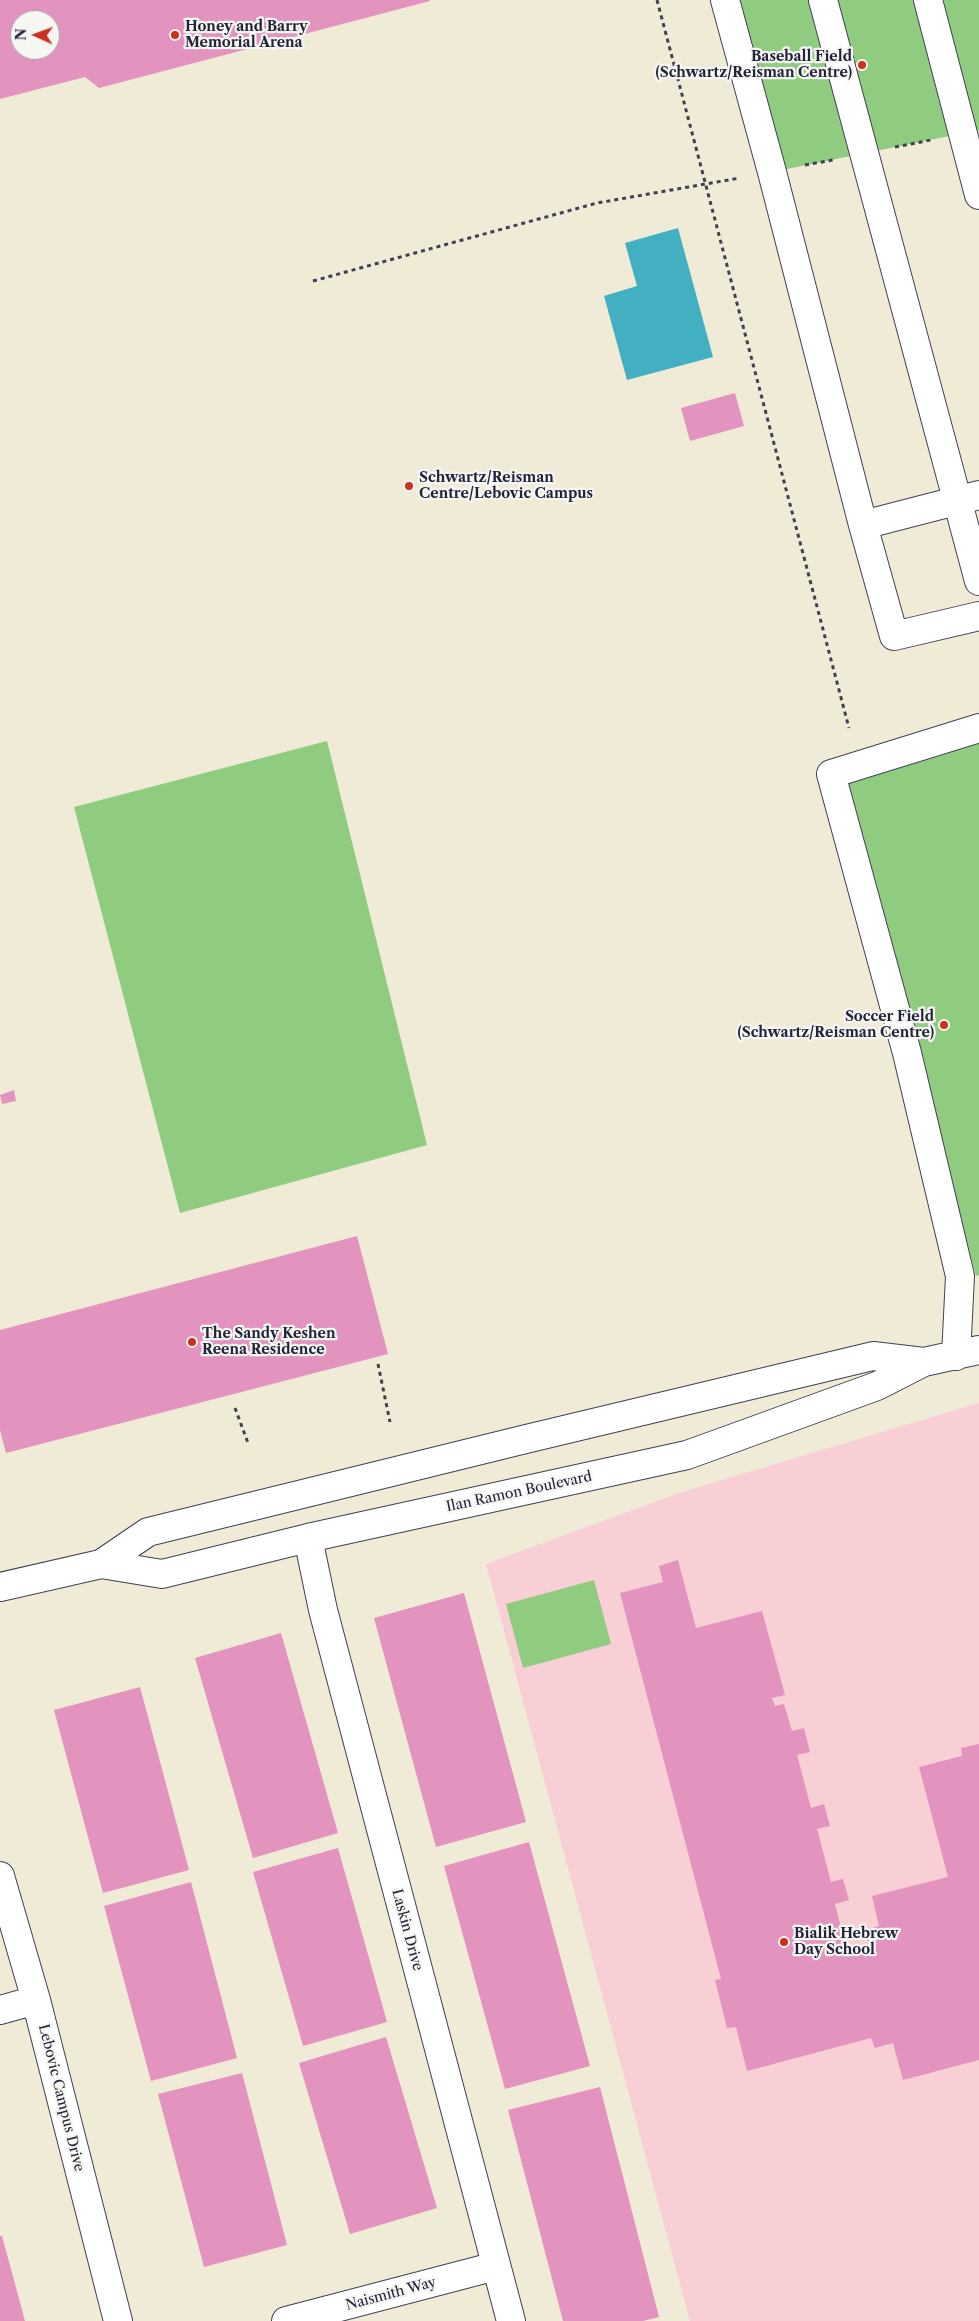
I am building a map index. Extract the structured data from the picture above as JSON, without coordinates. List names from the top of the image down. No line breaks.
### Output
{"streets":{"street":["Ilan Ramon Boulevard","Laskin Drive","Lebovic Campus Drive","Naismith Way"]},"crossings":[["Ilan Ramon Boulevard","Laskin Drive"],["Laskin Drive","Naismith Way"]],"places":["Honey and Barry Memorial Arena","Baseball Field (Schwartz/Reisman Centre)","Schwartz/Reisman Centre/Lebovic Campus","Soccer Field (Schwartz/Reisman Centre)","The Sandy Keshen Reena Residence","Bialik Hebrew Day School"],"north":"left"}
